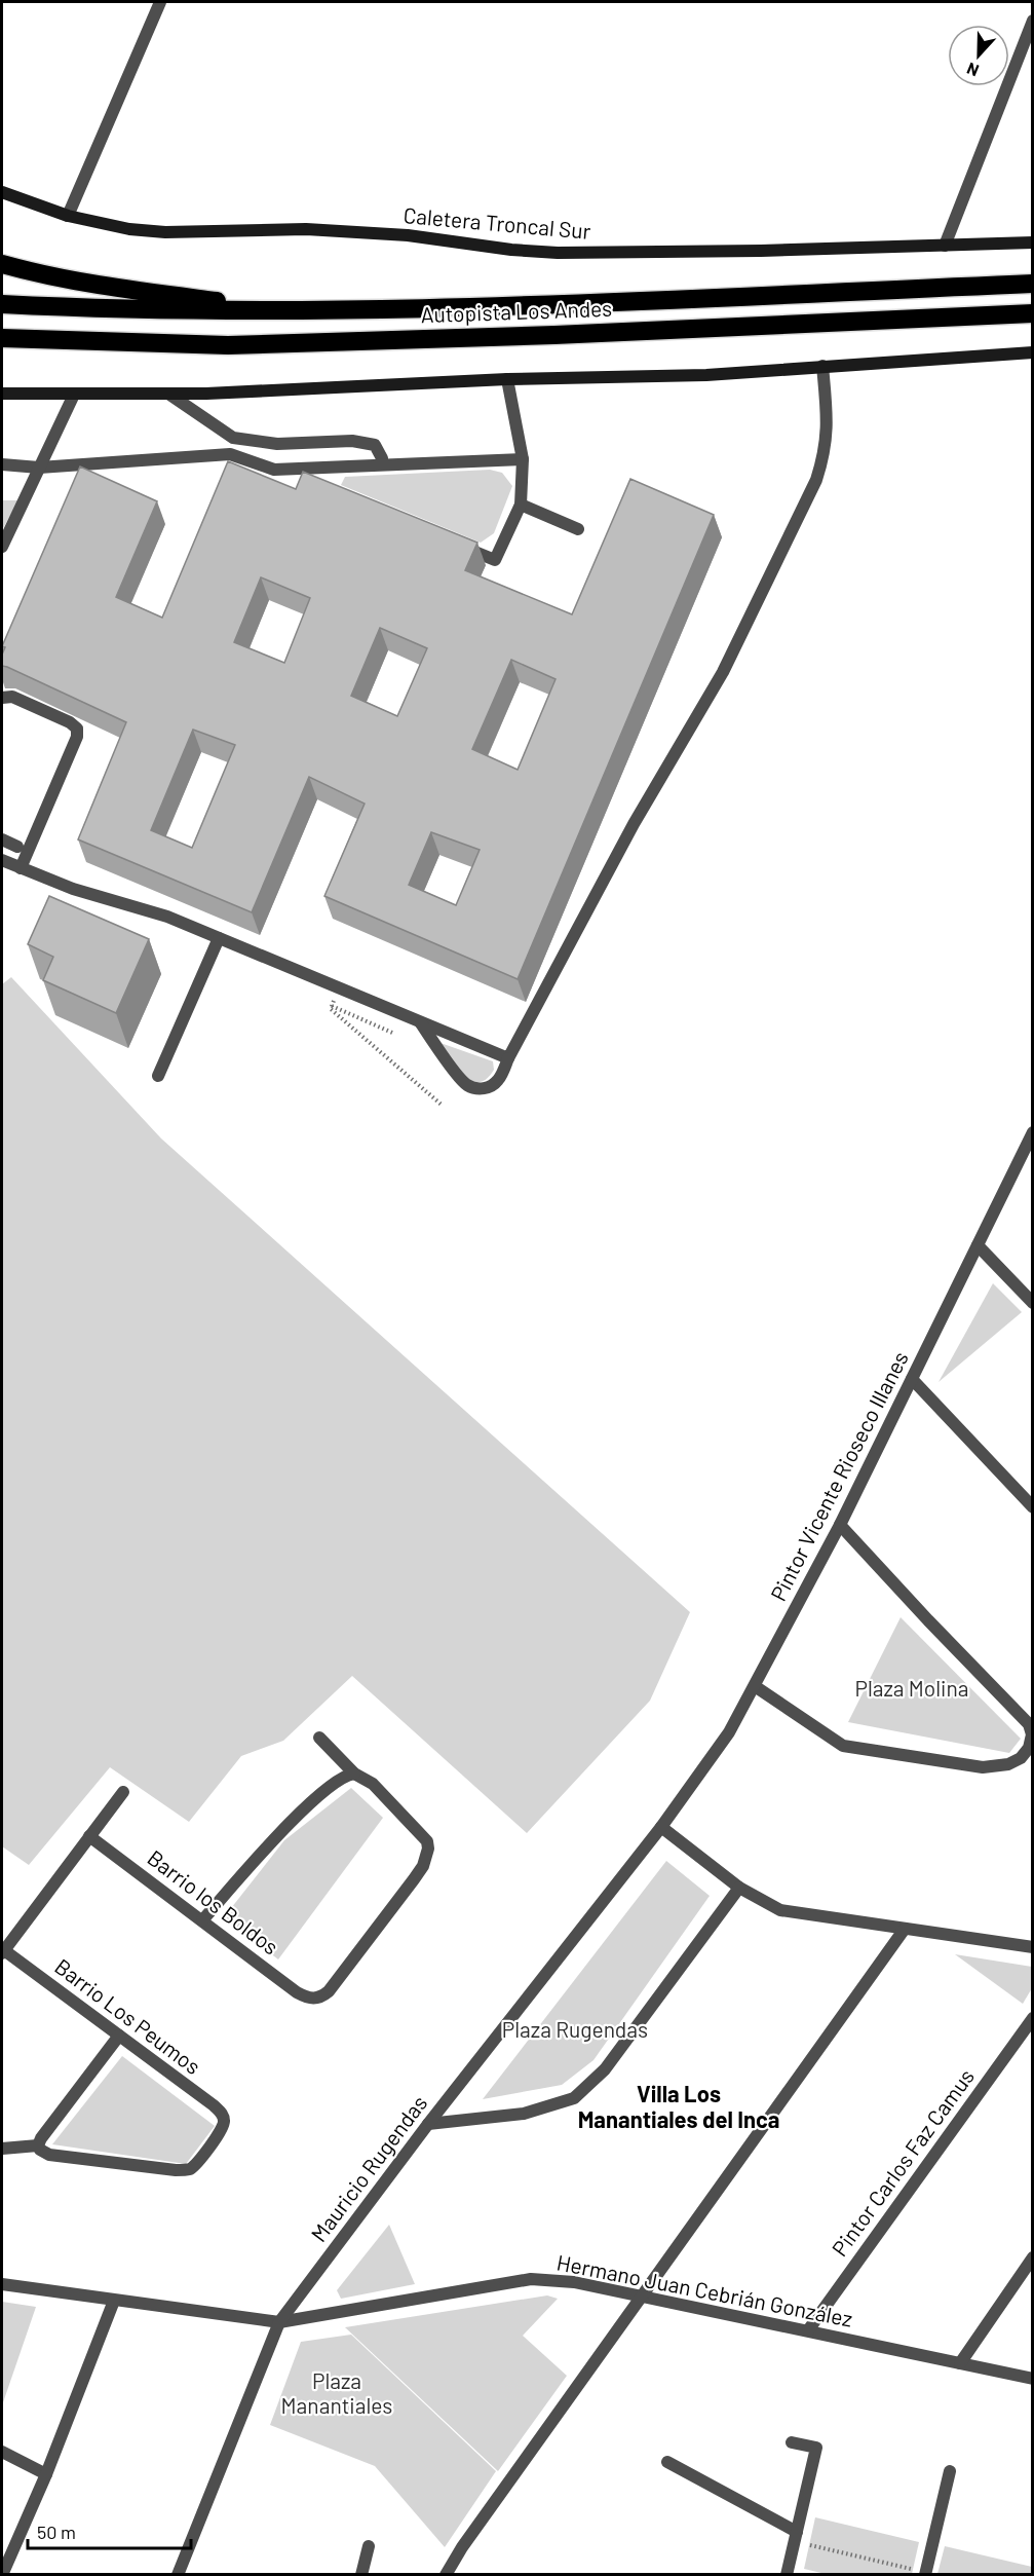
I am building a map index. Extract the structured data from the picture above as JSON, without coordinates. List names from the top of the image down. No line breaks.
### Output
{"streets":{"highway":["Autopista Los Andes"],"street":["Caletera Troncal Sur","Pintor Vicente Rioseco Illanes","Barrio los Boldos","Barrio Los Peumos","Pintor Carlos Faz Camus","Mauricio Rugendas","Hermano Juan Cebrián González"]},"crossings":[["Pintor Vicente Rioseco Illanes","Mauricio Rugendas"],["Pintor Carlos Faz Camus","Hermano Juan Cebrián González"],["Mauricio Rugendas","Hermano Juan Cebrián González"]],"districts":["Villa Los Manantiales del Inca"],"parks":["Plaza Molina","Plaza Rugendas","Plaza Manantiales"],"scale_bar":"50 m","north":"bottom"}
